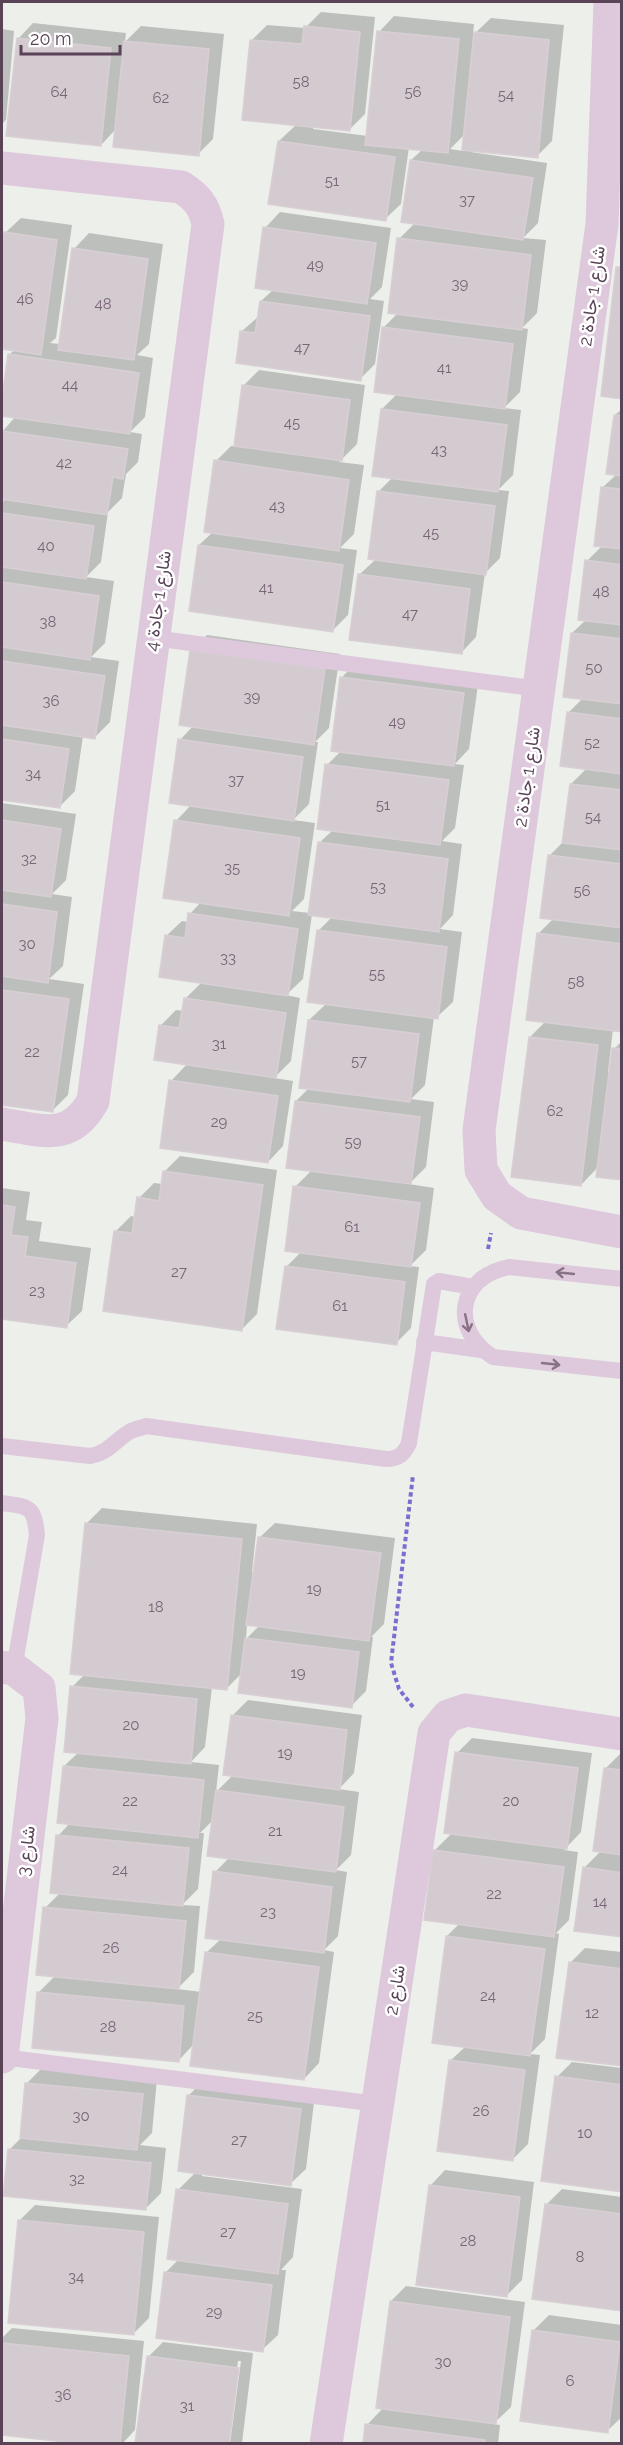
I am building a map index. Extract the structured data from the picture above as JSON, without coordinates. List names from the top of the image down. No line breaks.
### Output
{"streets":{"street":["شارع 1 جادة 2","شارع 1 جادة 4","شارع 3","شارع 2"]},"house_numbers":["58","64","56","54","62","51","37","49","39","46","48","47","41","44","45","43","42","43","45","40","41","48","47","38","50","39","36","49","52","34","37","51","54","32","35","53","56","30","33","55","58","31","22","57","62","29","59","61","27","23","61","19","18","19","20","19","22","20","21","24","22","14","23","26","24","12","25","28","26","30","10","27","32","27","28","8","34","29","30","6","36","31"],"scale_bar":"20 m"}
